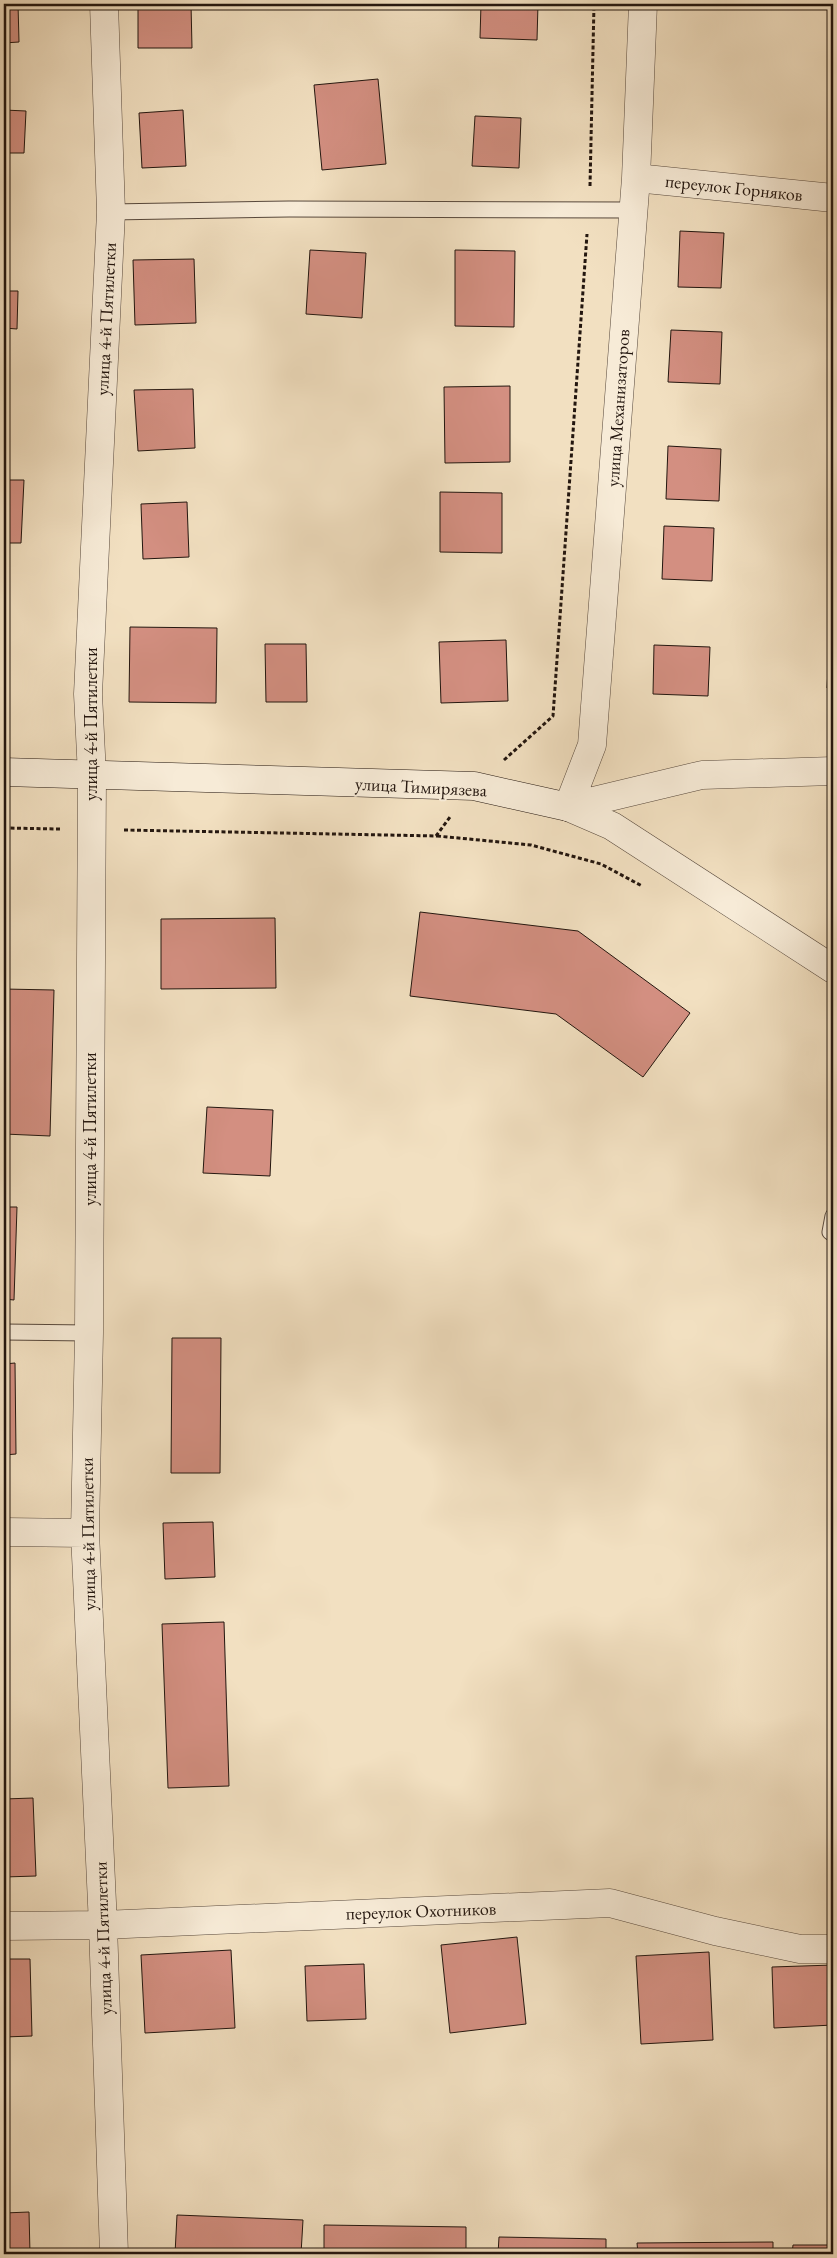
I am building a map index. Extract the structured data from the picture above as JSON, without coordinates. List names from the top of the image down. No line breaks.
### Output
{"streets":{"street":["переулок Горняков","улица 4-й Пятилетки","улица Механизаторов","улица Тимирязева","переулок Охотников"]},"crossings":[["переулок Горняков","улица Механизаторов"],["улица 4-й Пятилетки","улица Тимирязева"],["улица 4-й Пятилетки","переулок Охотников"],["улица Механизаторов","улица Тимирязева"]]}
